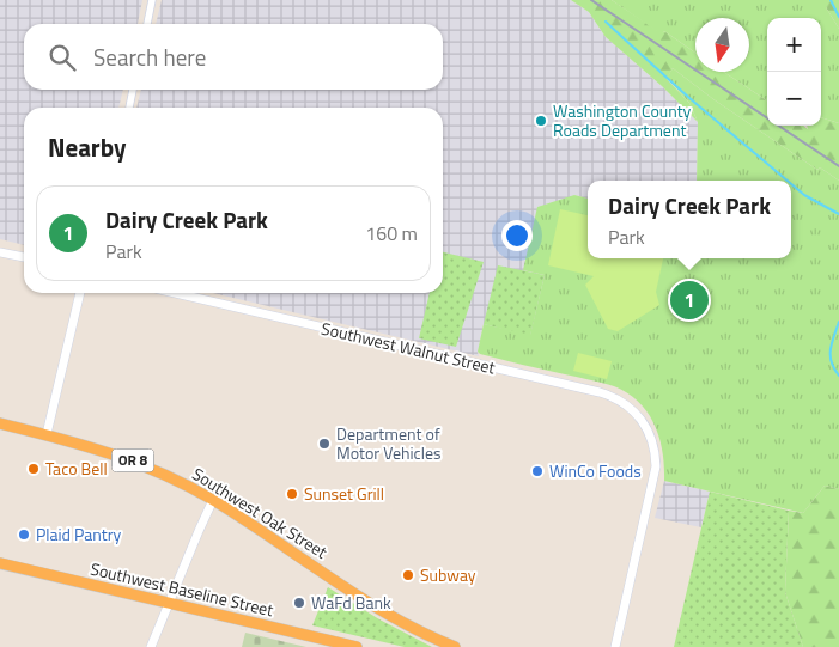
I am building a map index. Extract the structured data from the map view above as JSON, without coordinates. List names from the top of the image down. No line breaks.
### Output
{"streets":{"highway":["OR 8","Southwest Oak Street","Southwest Baseline Street"],"street":["Southwest Walnut Street"]},"places":["Washington County Roads Department","Department of Motor Vehicles","Taco Bell","WinCo Foods","Sunset Grill","Plaid Pantry","Subway","WaFd Bank"],"north":"bottom","page":{"map_buttons":["+","−"],"search":"Search here","heading":"Nearby","popup":["Dairy Creek Park","Park"],"list":[{"mark":"1","name":"Dairy Creek Park","note":"Park","value":"160 m"}],"pins":"1"}}
